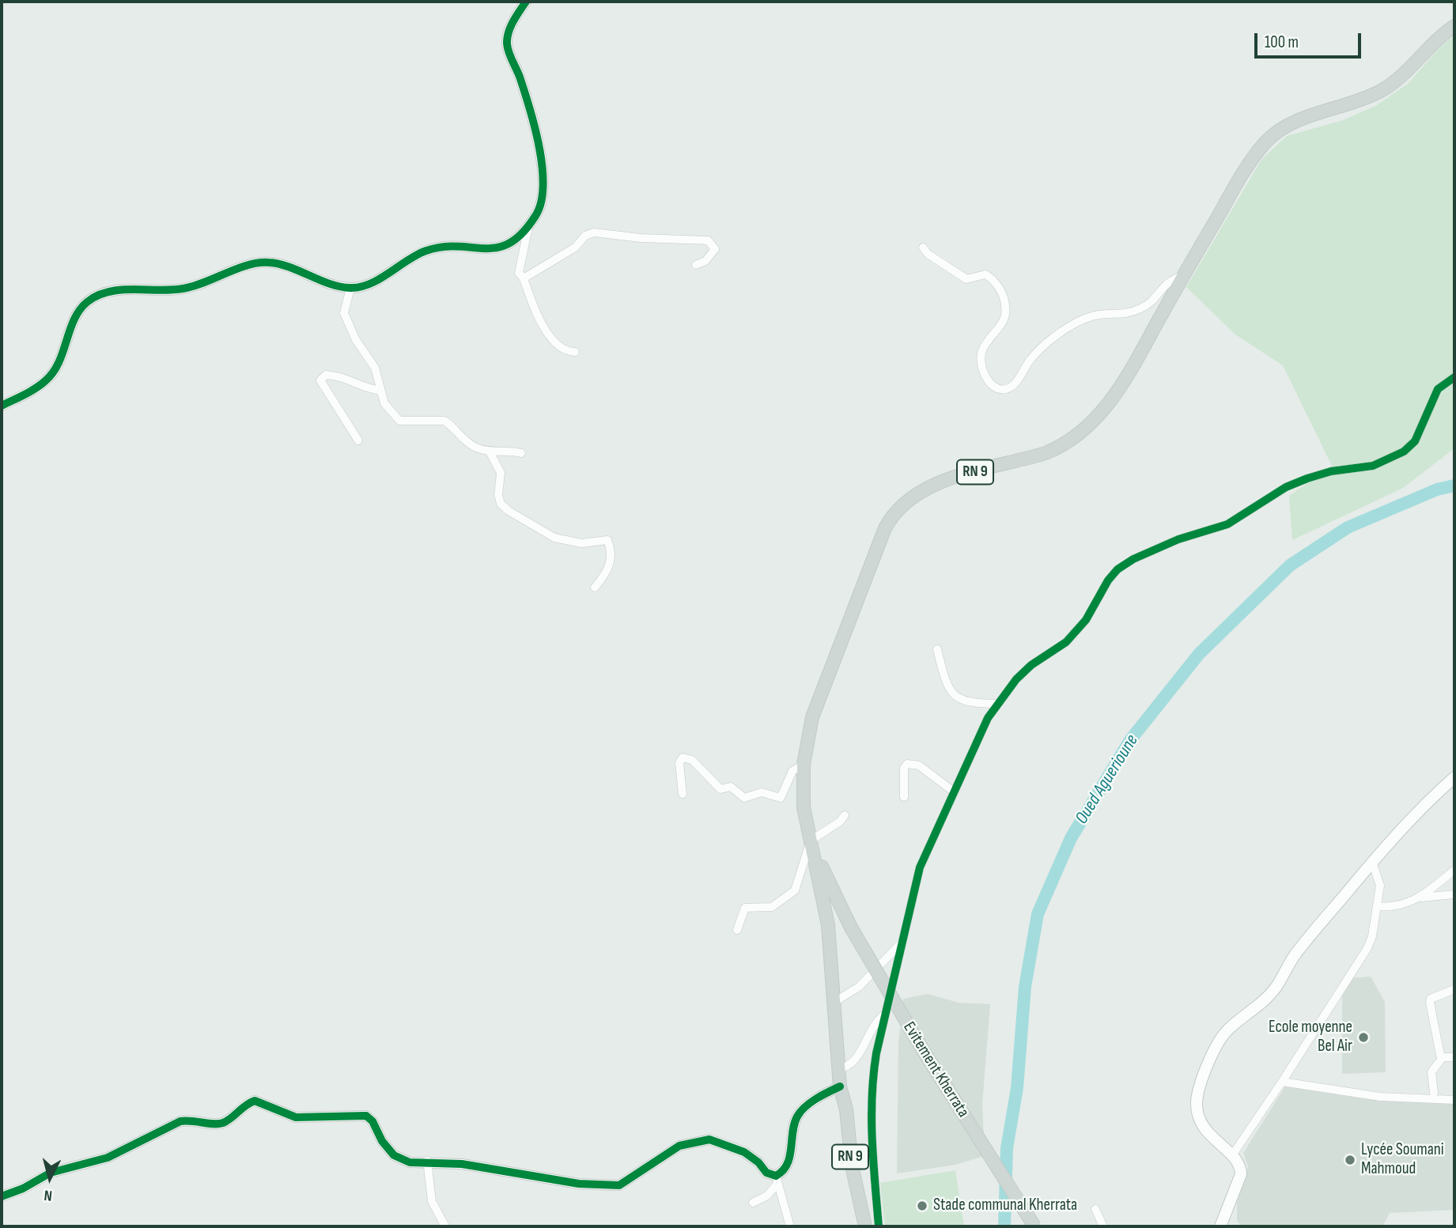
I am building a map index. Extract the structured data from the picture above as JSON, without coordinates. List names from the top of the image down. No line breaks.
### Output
{"streets":{"main road":["RN 9","Evitement Kherrata"]},"crossings":[["RN 9","Evitement Kherrata"]],"water":["Oued Aguerioune"],"places":["Ecole moyenne Bel Air","Lycée Soumani Mahmoud","Stade communal Kherrata"],"scale_bar":"100 m","north":"bottom"}
